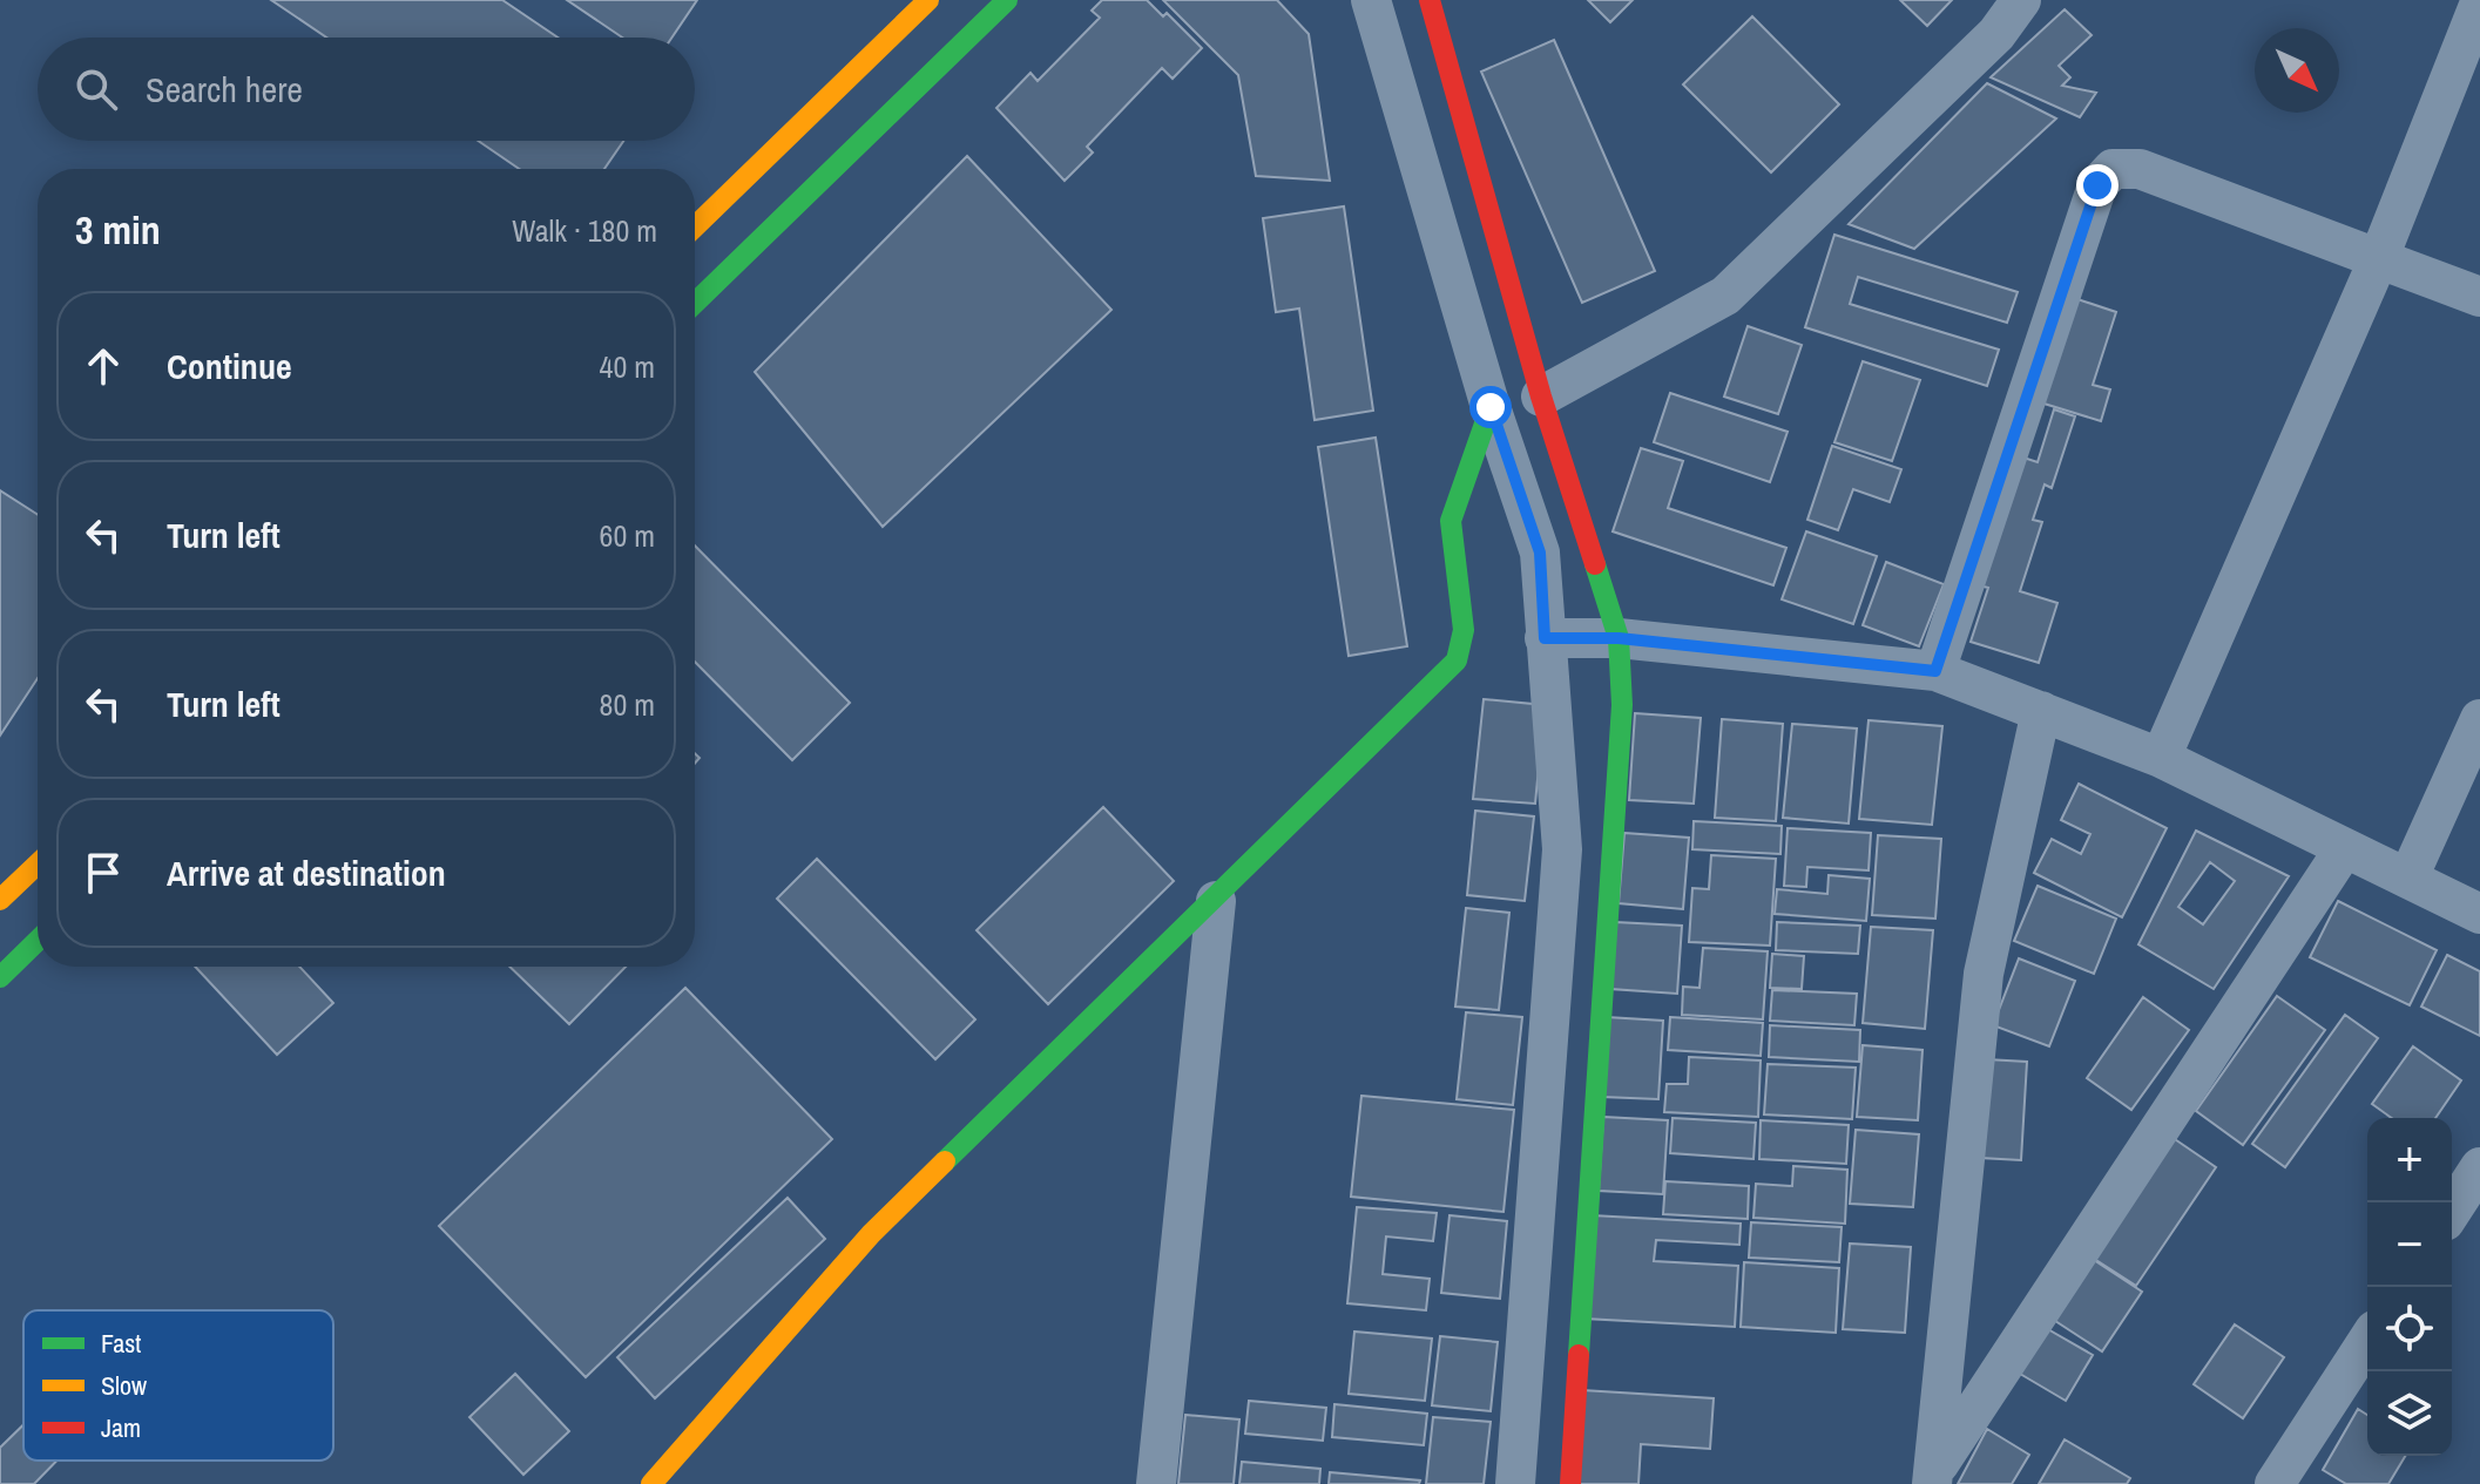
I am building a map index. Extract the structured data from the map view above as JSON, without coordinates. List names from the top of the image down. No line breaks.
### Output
{"legend":["Fast","Slow","Jam"],"north":"bottom right","page":{"search":"Search here","heading":["3 min","Walk · 180 m"],"list":[["Continue","40 m"],["Turn left","60 m"],["Turn left","80 m"],"Arrive at destination"],"map_buttons":["+","−"]}}
